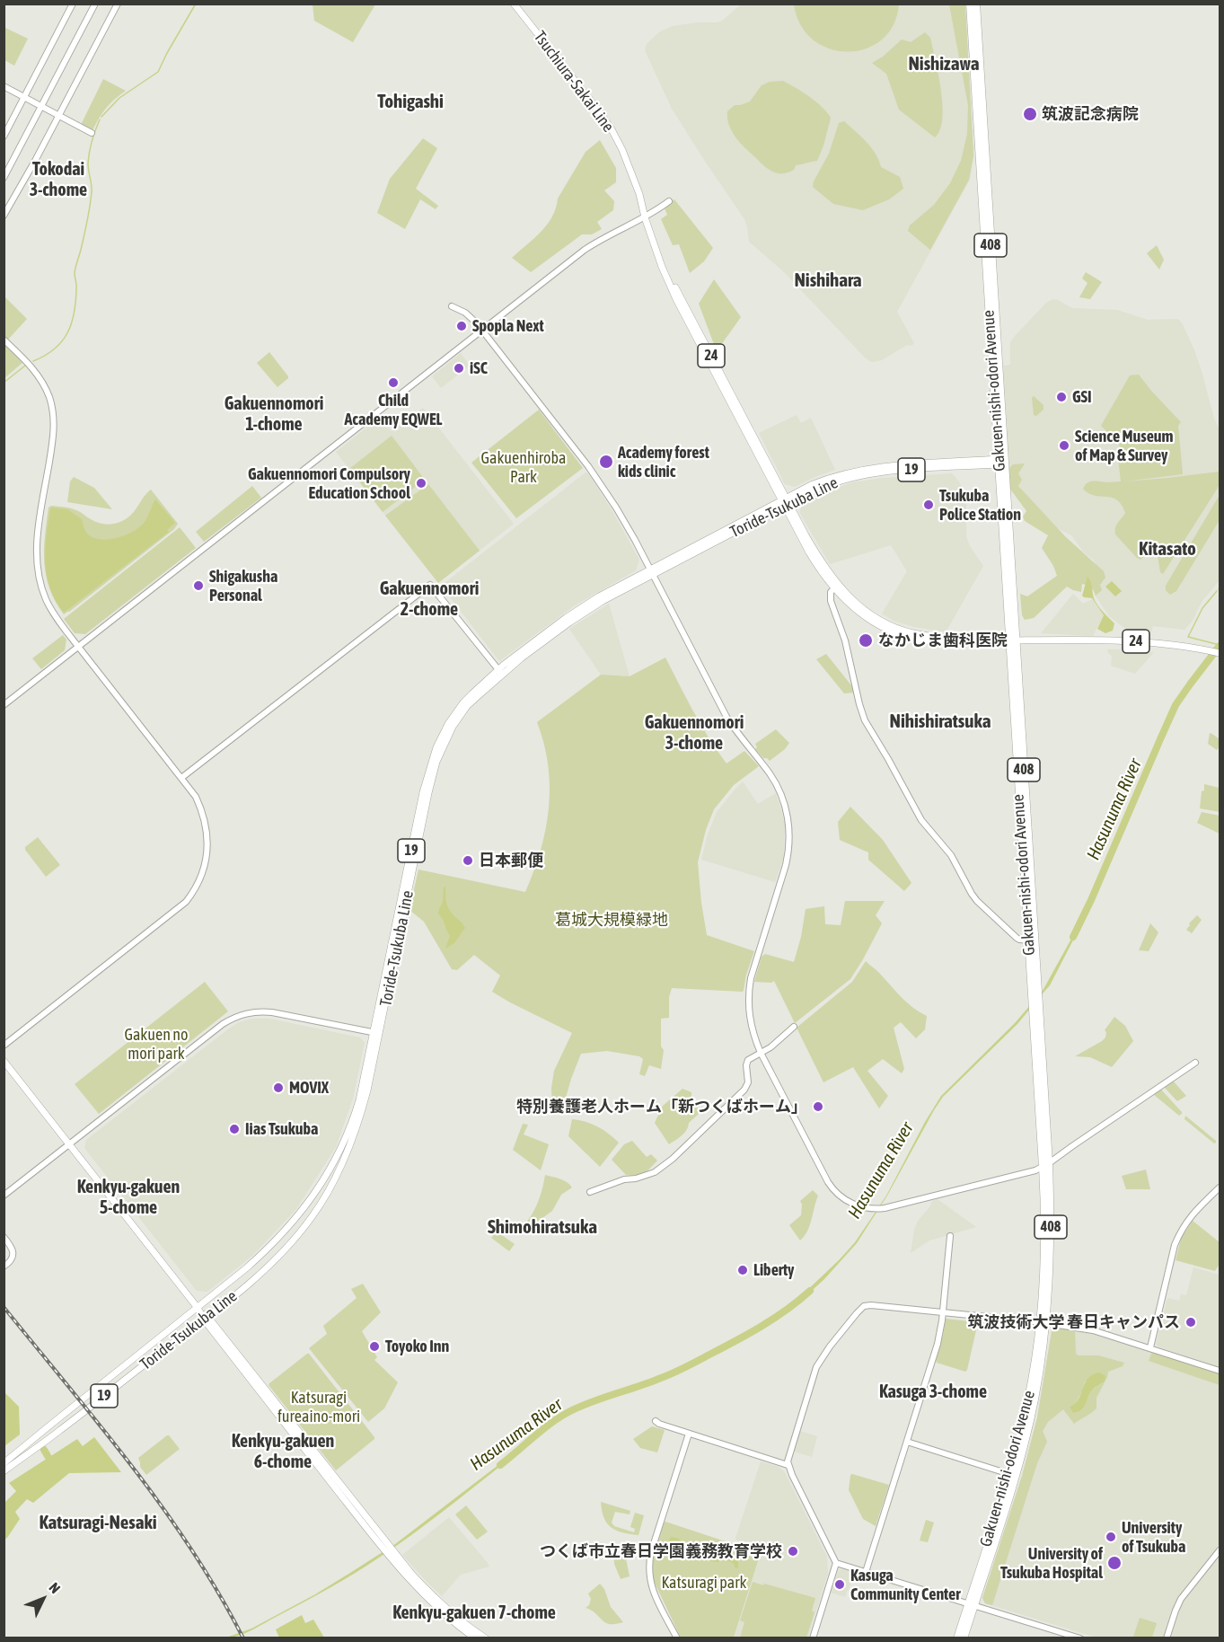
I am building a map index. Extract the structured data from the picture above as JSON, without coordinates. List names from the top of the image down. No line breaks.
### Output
{"streets":{"highway":["408","Gakuen-nishi-odori Avenue"],"main road":["Tsuchiura-Sakai Line","24","19","Toride-Tsukuba Line"]},"crossings":[["Tsuchiura-Sakai Line","24"],["24","Gakuen-nishi-odori Avenue"],["24","Toride-Tsukuba Line"],["Gakuen-nishi-odori Avenue","Toride-Tsukuba Line"]],"districts":["Nishizawa","Tohigashi","Tokodai 3-chome","Nishihara","Gakuennomori 1-chome","Kitasato","Gakuennomori 2-chome","Nihishiratsuka","Gakuennomori 3-chome","Kenkyu-gakuen 5-chome","Shimohiratsuka","Kasuga 3-chome","Kenkyu-gakuen 6-chome","Katsuragi-Nesaki","Kenkyu-gakuen 7-chome"],"water":["Hasunuma River"],"parks":["Gakuenhiroba Park","葛城大規模緑地","Gakuen no mori park","Katsuragi fureaino-mori","Katsuragi park"],"places":["筑波記念病院","Spopla Next","iSC","Child Academy EQWEL","GSI","Science Museum of Map & Survey","Academy forest kids clinic","Gakuennomori Compulsory Education School","Tsukuba Police Station","Shigakusha Personal","なかじま歯科医院","日本郵便","MOVIX","特別養護老人ホーム「新つくばホーム」","Iias Tsukuba","Liberty","筑波技術大学 春日キャンパス","Toyoko Inn","University of Tsukuba","つくば市立春日学園義務教育学校","University of Tsukuba Hospital","Kasuga Community Center"],"north":"top right"}
